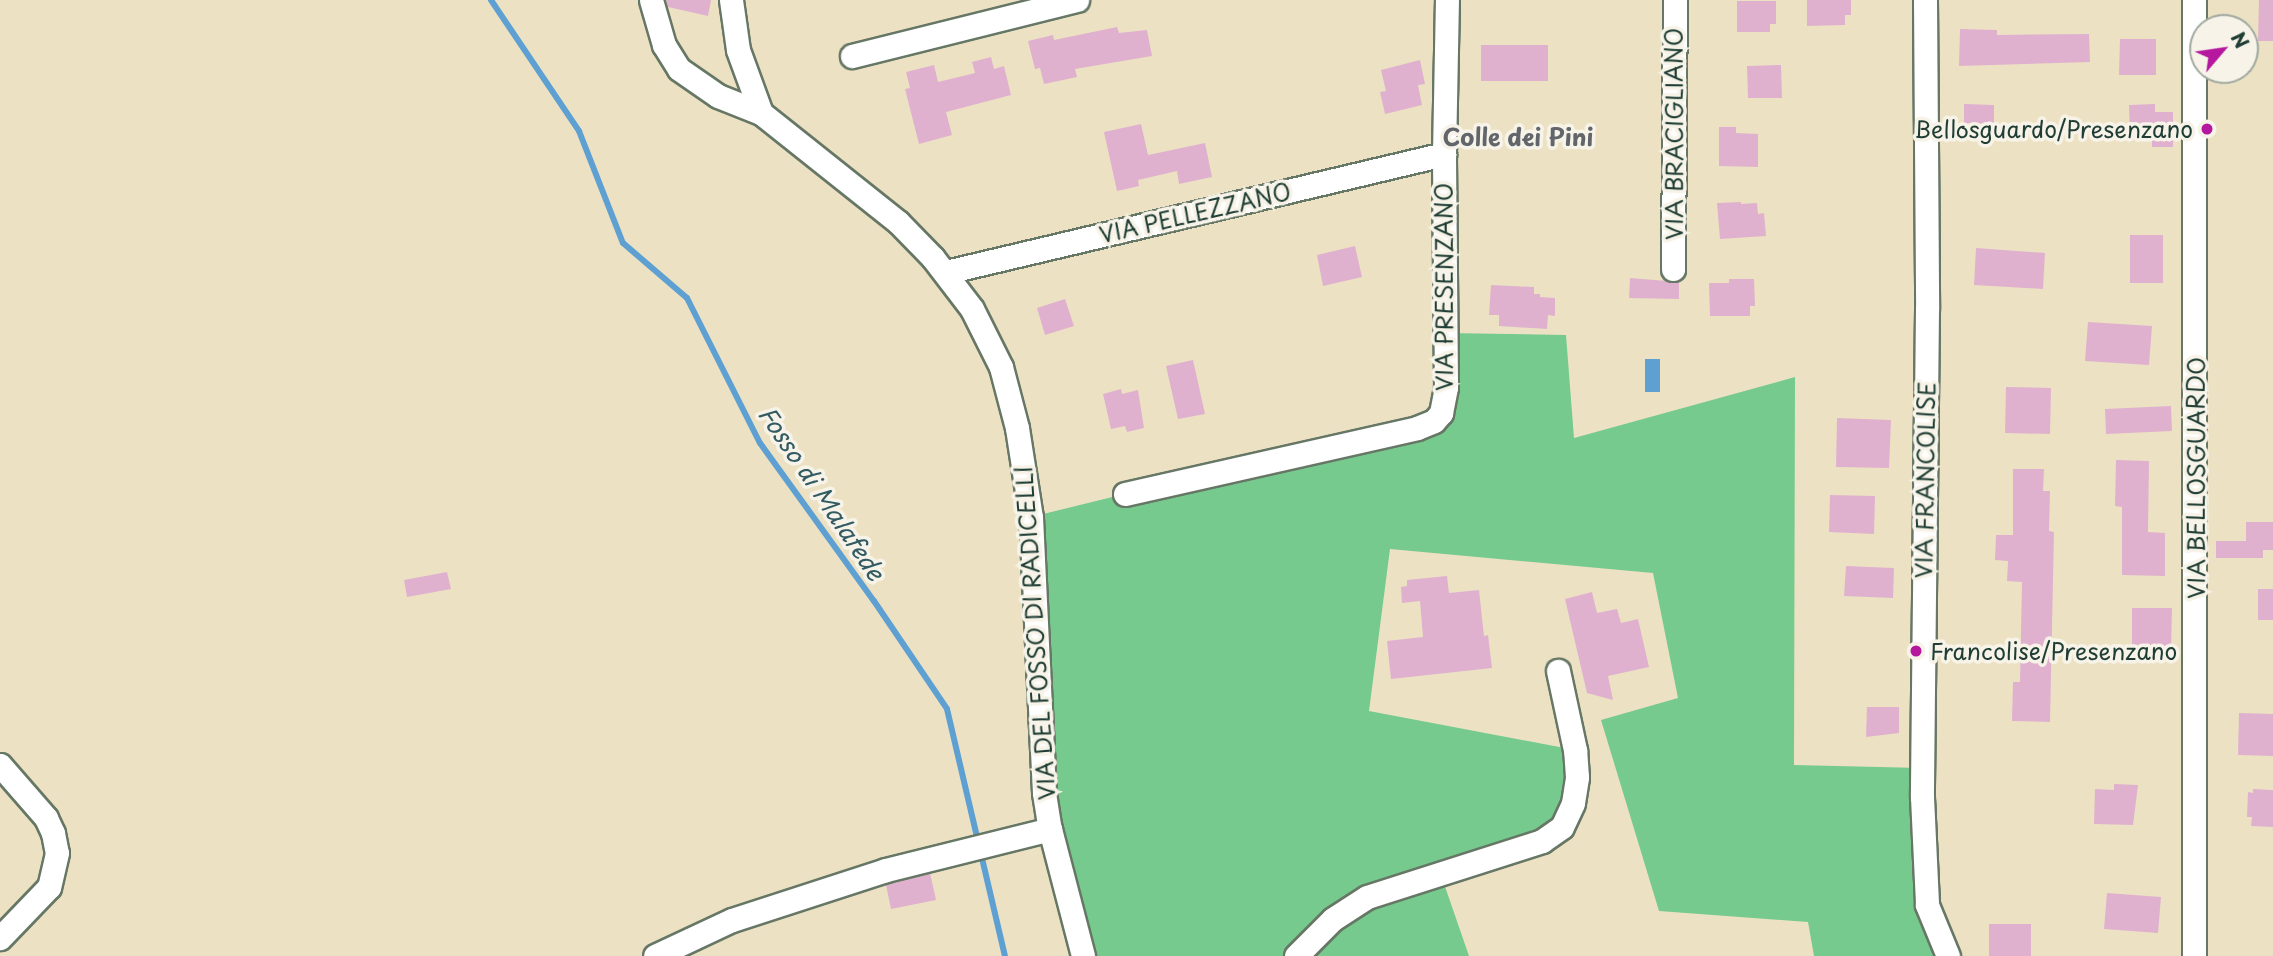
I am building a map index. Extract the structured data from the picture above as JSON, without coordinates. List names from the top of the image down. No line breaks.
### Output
{"streets":{"street":["VIA BRACIGLIANO","VIA PELLEZZANO","VIA PRESENZANO","VIA BELLOSGUARDO","VIA FRANCOLISE","VIA DEL FOSSO DI RADICELLI"]},"crossings":[["VIA PELLEZZANO","VIA PRESENZANO"],["VIA PELLEZZANO","VIA DEL FOSSO DI RADICELLI"]],"districts":["Colle dei Pini"],"water":["Fosso di Malafede"],"places":["Bellosguardo/Presenzano","Francolise/Presenzano"],"north":"top right"}
